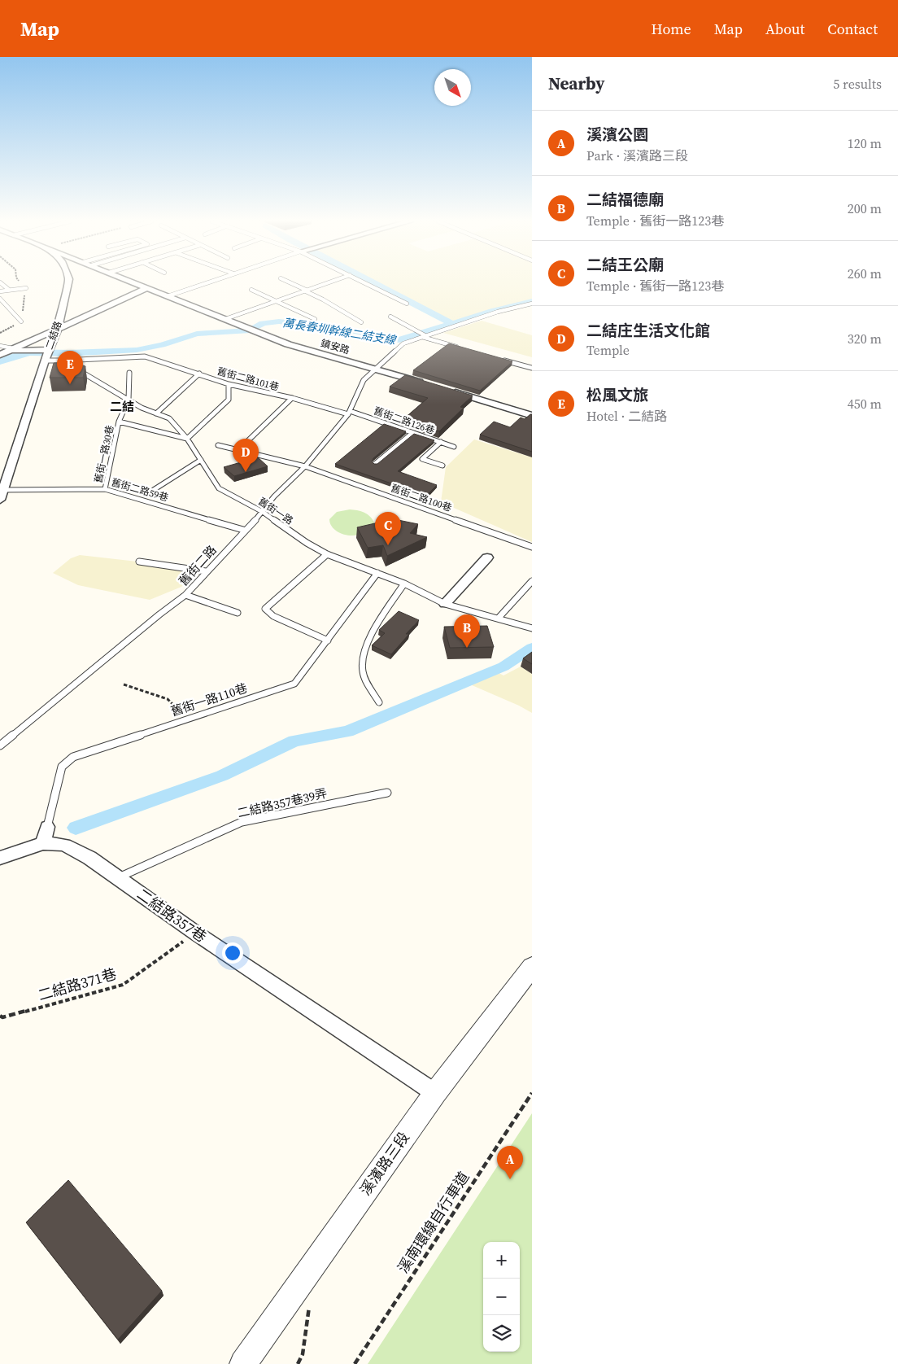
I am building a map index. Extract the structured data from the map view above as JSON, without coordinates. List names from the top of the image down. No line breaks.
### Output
{"streets":{"street":["二結路","鎮安路","二結路357巷","溪濱路三段"],"lane":["舊街二路101巷","舊街二路126巷","舊街一路30巷","舊街二路59巷","舊街二路100巷","舊街一路","舊街二路","舊街一路110巷","二結路357巷39弄"],"path":["二結路371巷","溪南環線自行車道"]},"crossings":[["二結路","舊街二路59巷"],["二結路","舊街一路"],["鎮安路","舊街二路"],["舊街二路101巷","舊街二路126巷"],["舊街二路101巷","舊街一路"],["舊街二路101巷","舊街二路"],["舊街二路126巷","舊街二路"],["舊街一路30巷","舊街二路59巷"],["舊街一路30巷","舊街一路"],["舊街二路59巷","舊街二路"],["舊街二路100巷","舊街二路"],["舊街一路","舊街二路"],["舊街一路","舊街一路110巷"],["二結路357巷39弄","二結路357巷"],["二結路357巷","二結路371巷"],["二結路357巷","溪濱路三段"]],"districts":["二結"],"water":["萬長春圳幹線二結支線"],"north":"bottom right","page":{"header":"Map","nav":["Home","Map","About","Contact"],"heading":["Nearby","5 results"],"list":[{"mark":"A","name":"溪濱公園","note":"Park · 溪濱路三段","value":"120 m"},{"mark":"B","name":"二結福德廟","note":"Temple · 舊街一路123巷","value":"200 m"},{"mark":"C","name":"二結王公廟","note":"Temple · 舊街一路123巷","value":"260 m"},{"mark":"D","name":"二結庄生活文化館","note":"Temple","value":"320 m"},{"mark":"E","name":"松風文旅","note":"Hotel · 二結路","value":"450 m"}],"pins":["E","D","C","B","A"],"map_buttons":["+","−"]}}
